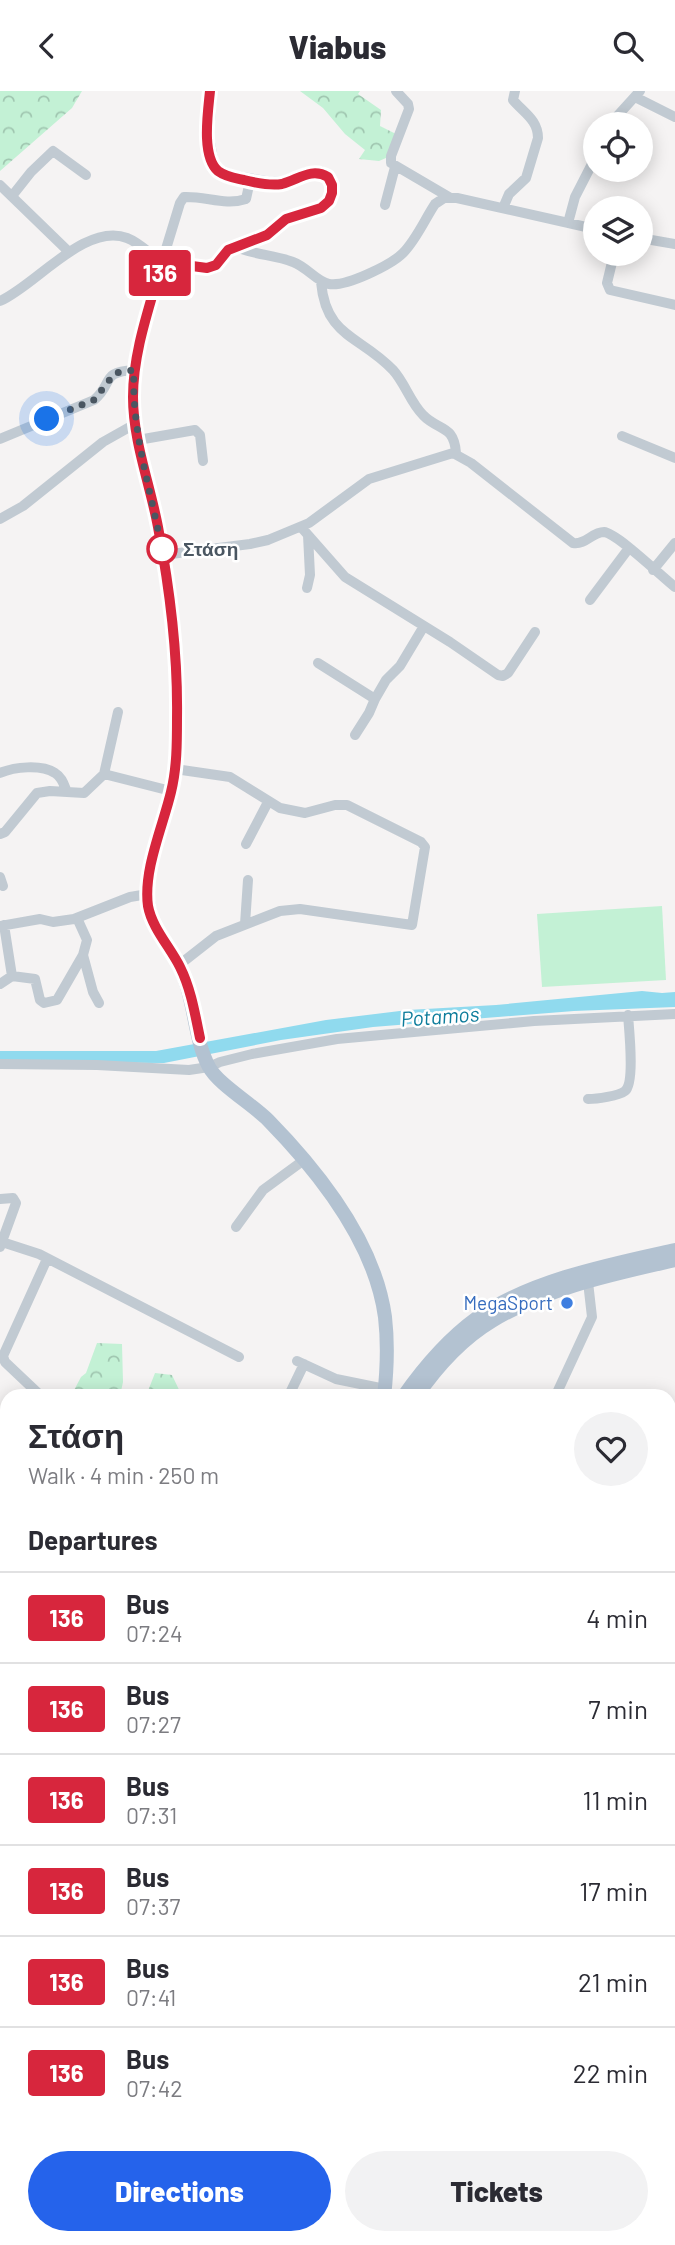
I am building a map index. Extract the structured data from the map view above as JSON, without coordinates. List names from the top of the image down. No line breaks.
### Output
{"water":["Potamos"],"places":["Στάση","MegaSport"],"lines":["bus line 136"],"page":{"header":"Viabus","on_map":"136","heading":[["Στάση","Walk · 4 min · 250 m"],"Departures"],"list":[{"mark":"136","name":"Bus","note":"07:24","value":"4 min"},{"mark":"136","name":"Bus","note":"07:27","value":"7 min"},{"mark":"136","name":"Bus","note":"07:31","value":"11 min"},{"mark":"136","name":"Bus","note":"07:37","value":"17 min"},{"mark":"136","name":"Bus","note":"07:41","value":"21 min"},{"mark":"136","name":"Bus","note":"07:42","value":"22 min"}],"buttons":["Directions","Tickets"]}}
